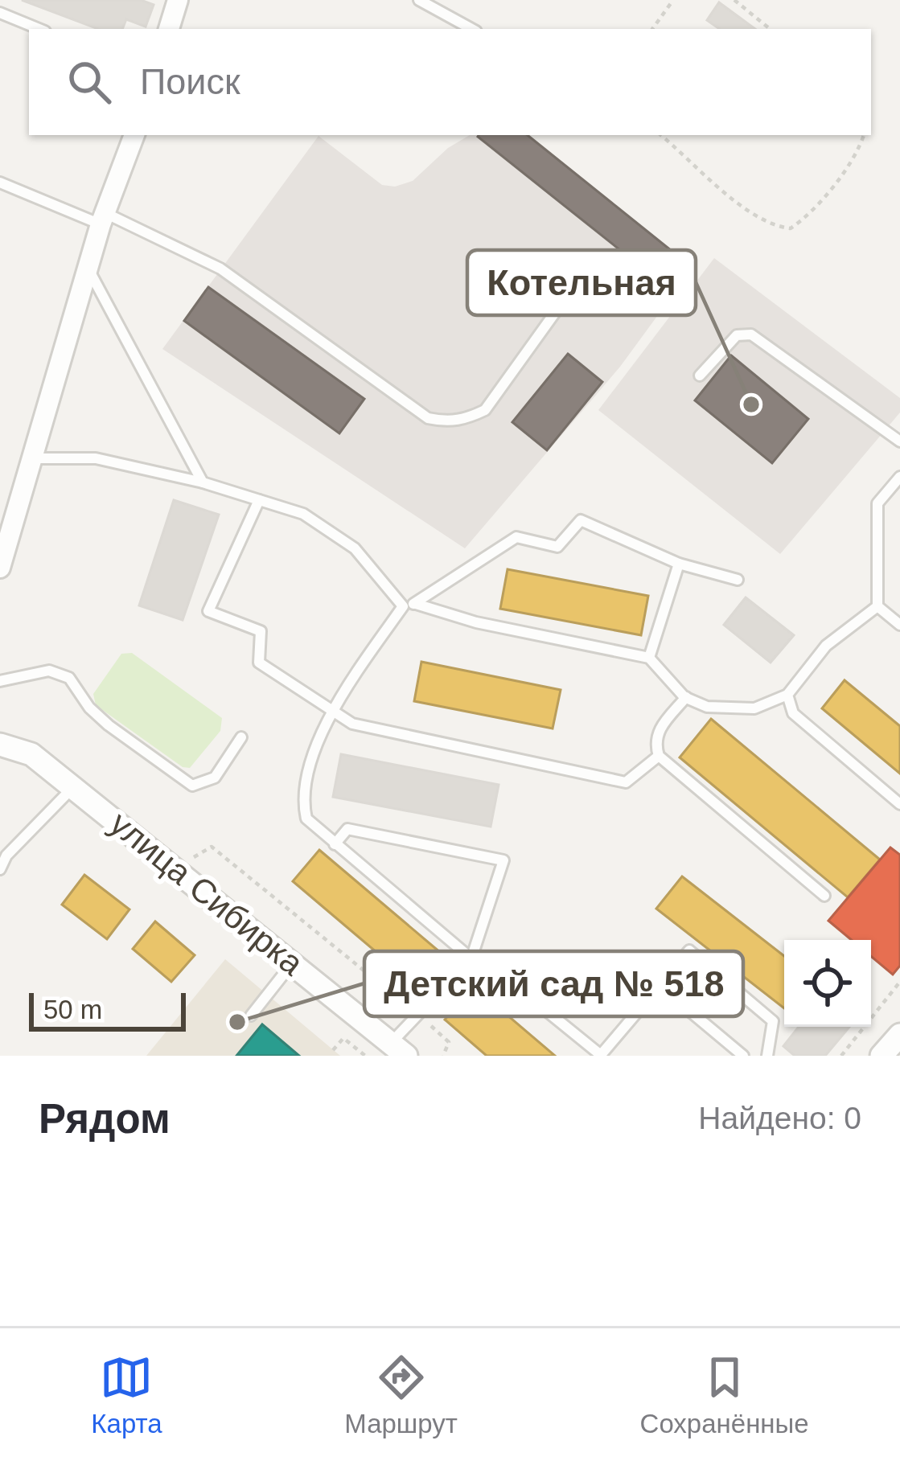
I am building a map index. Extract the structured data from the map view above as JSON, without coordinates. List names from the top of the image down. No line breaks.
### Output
{"streets":{"street":["улица Сибирка"]},"places":["Котельная","Детский сад № 518"],"scale_bar":"50 m","page":{"search":"Поиск","scale":"50 m","heading":["Рядом","Найдено: 0"],"nav":["Карта","Маршрут","Сохранённые"]}}
